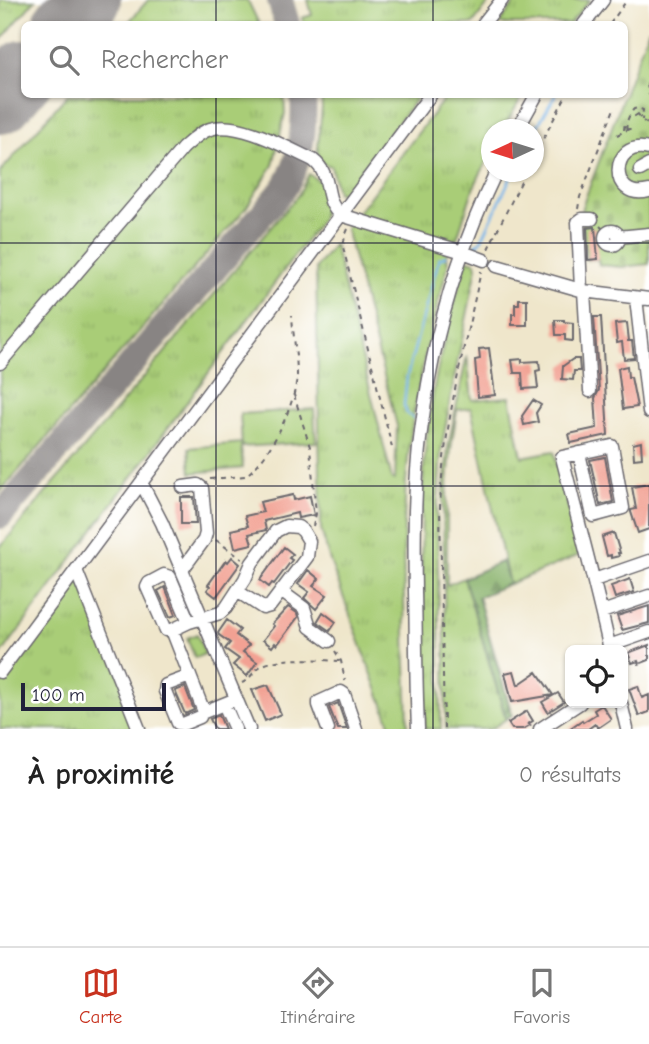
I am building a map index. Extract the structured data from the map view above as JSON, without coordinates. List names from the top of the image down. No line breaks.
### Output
{"scale_bar":"100 m","north":"left","page":{"search":"Rechercher","scale":"100 m","heading":["À proximité","0 résultats"],"nav":["Carte","Itinéraire","Favoris"]}}
